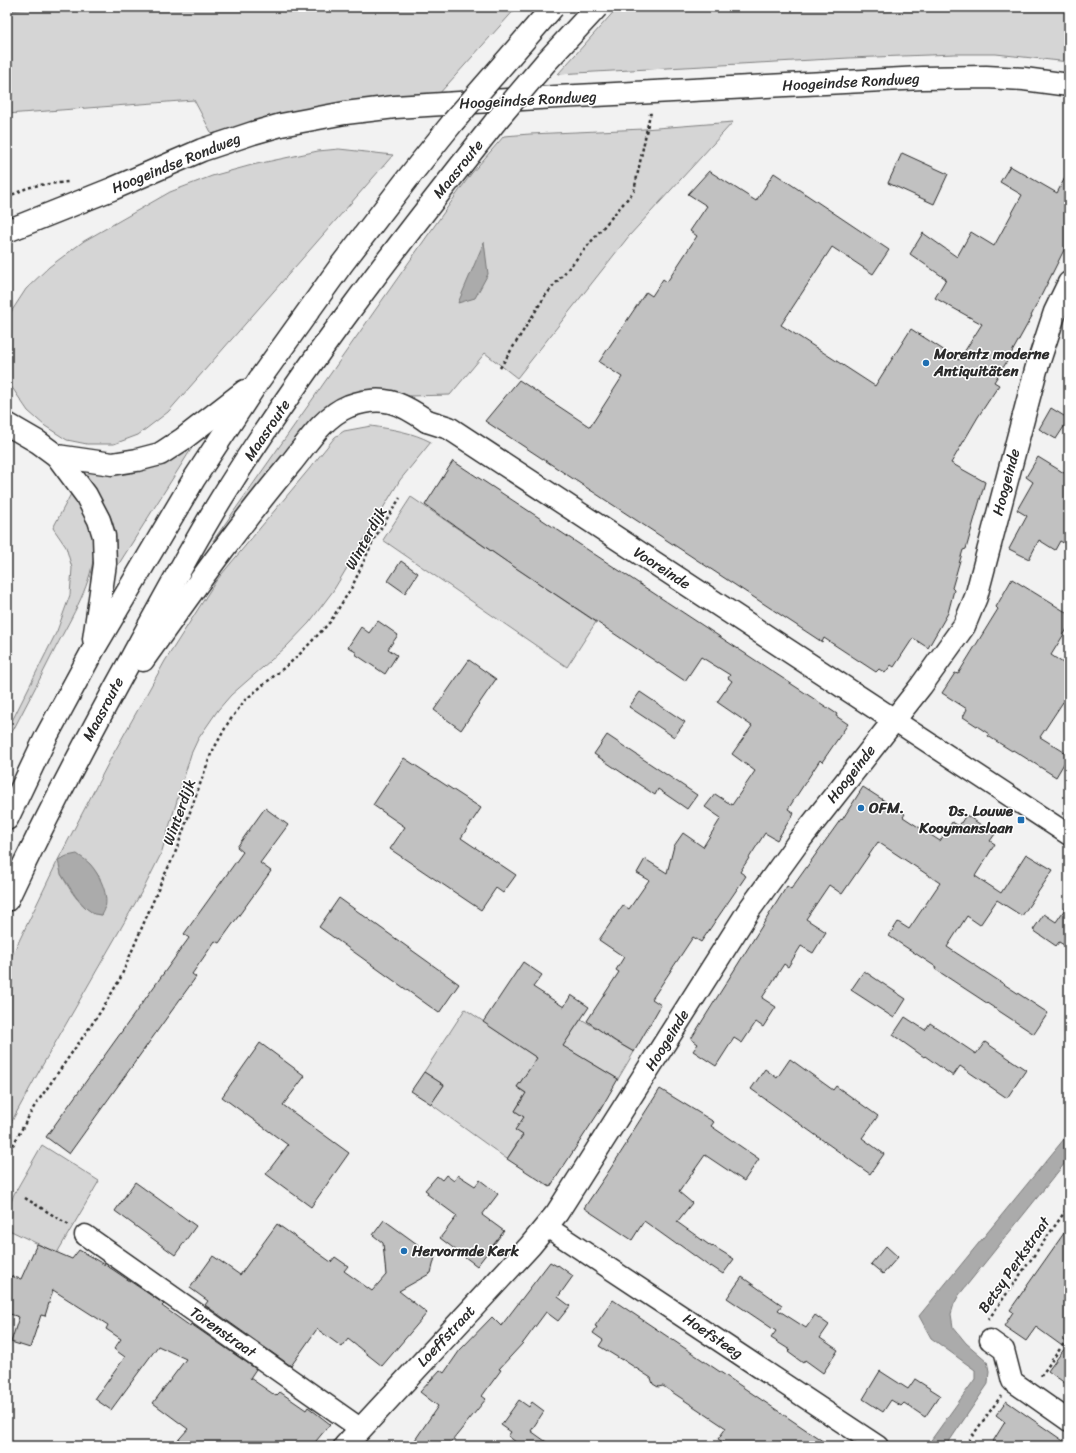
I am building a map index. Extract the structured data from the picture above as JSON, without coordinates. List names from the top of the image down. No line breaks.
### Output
{"streets":{"main road":["Hoogeindse Rondweg","Maasroute","Hoogeinde","Vooreinde","Loeffstraat"],"street":["Torenstraat","Hoefsteeg"],"path":["Winterdijk","Betsy Perkstraat"]},"crossings":[["Maasroute","Vooreinde"],["Hoogeinde","Vooreinde"],["Hoogeinde","Loeffstraat"],["Hoogeinde","Hoefsteeg"],["Torenstraat","Loeffstraat"],["Loeffstraat","Hoefsteeg"]],"places":{"other":["Morentz moderne Antiquitäten","OFM.","Hervormde Kerk"],"transit":["Ds. Louwe Kooymanslaan"]}}
